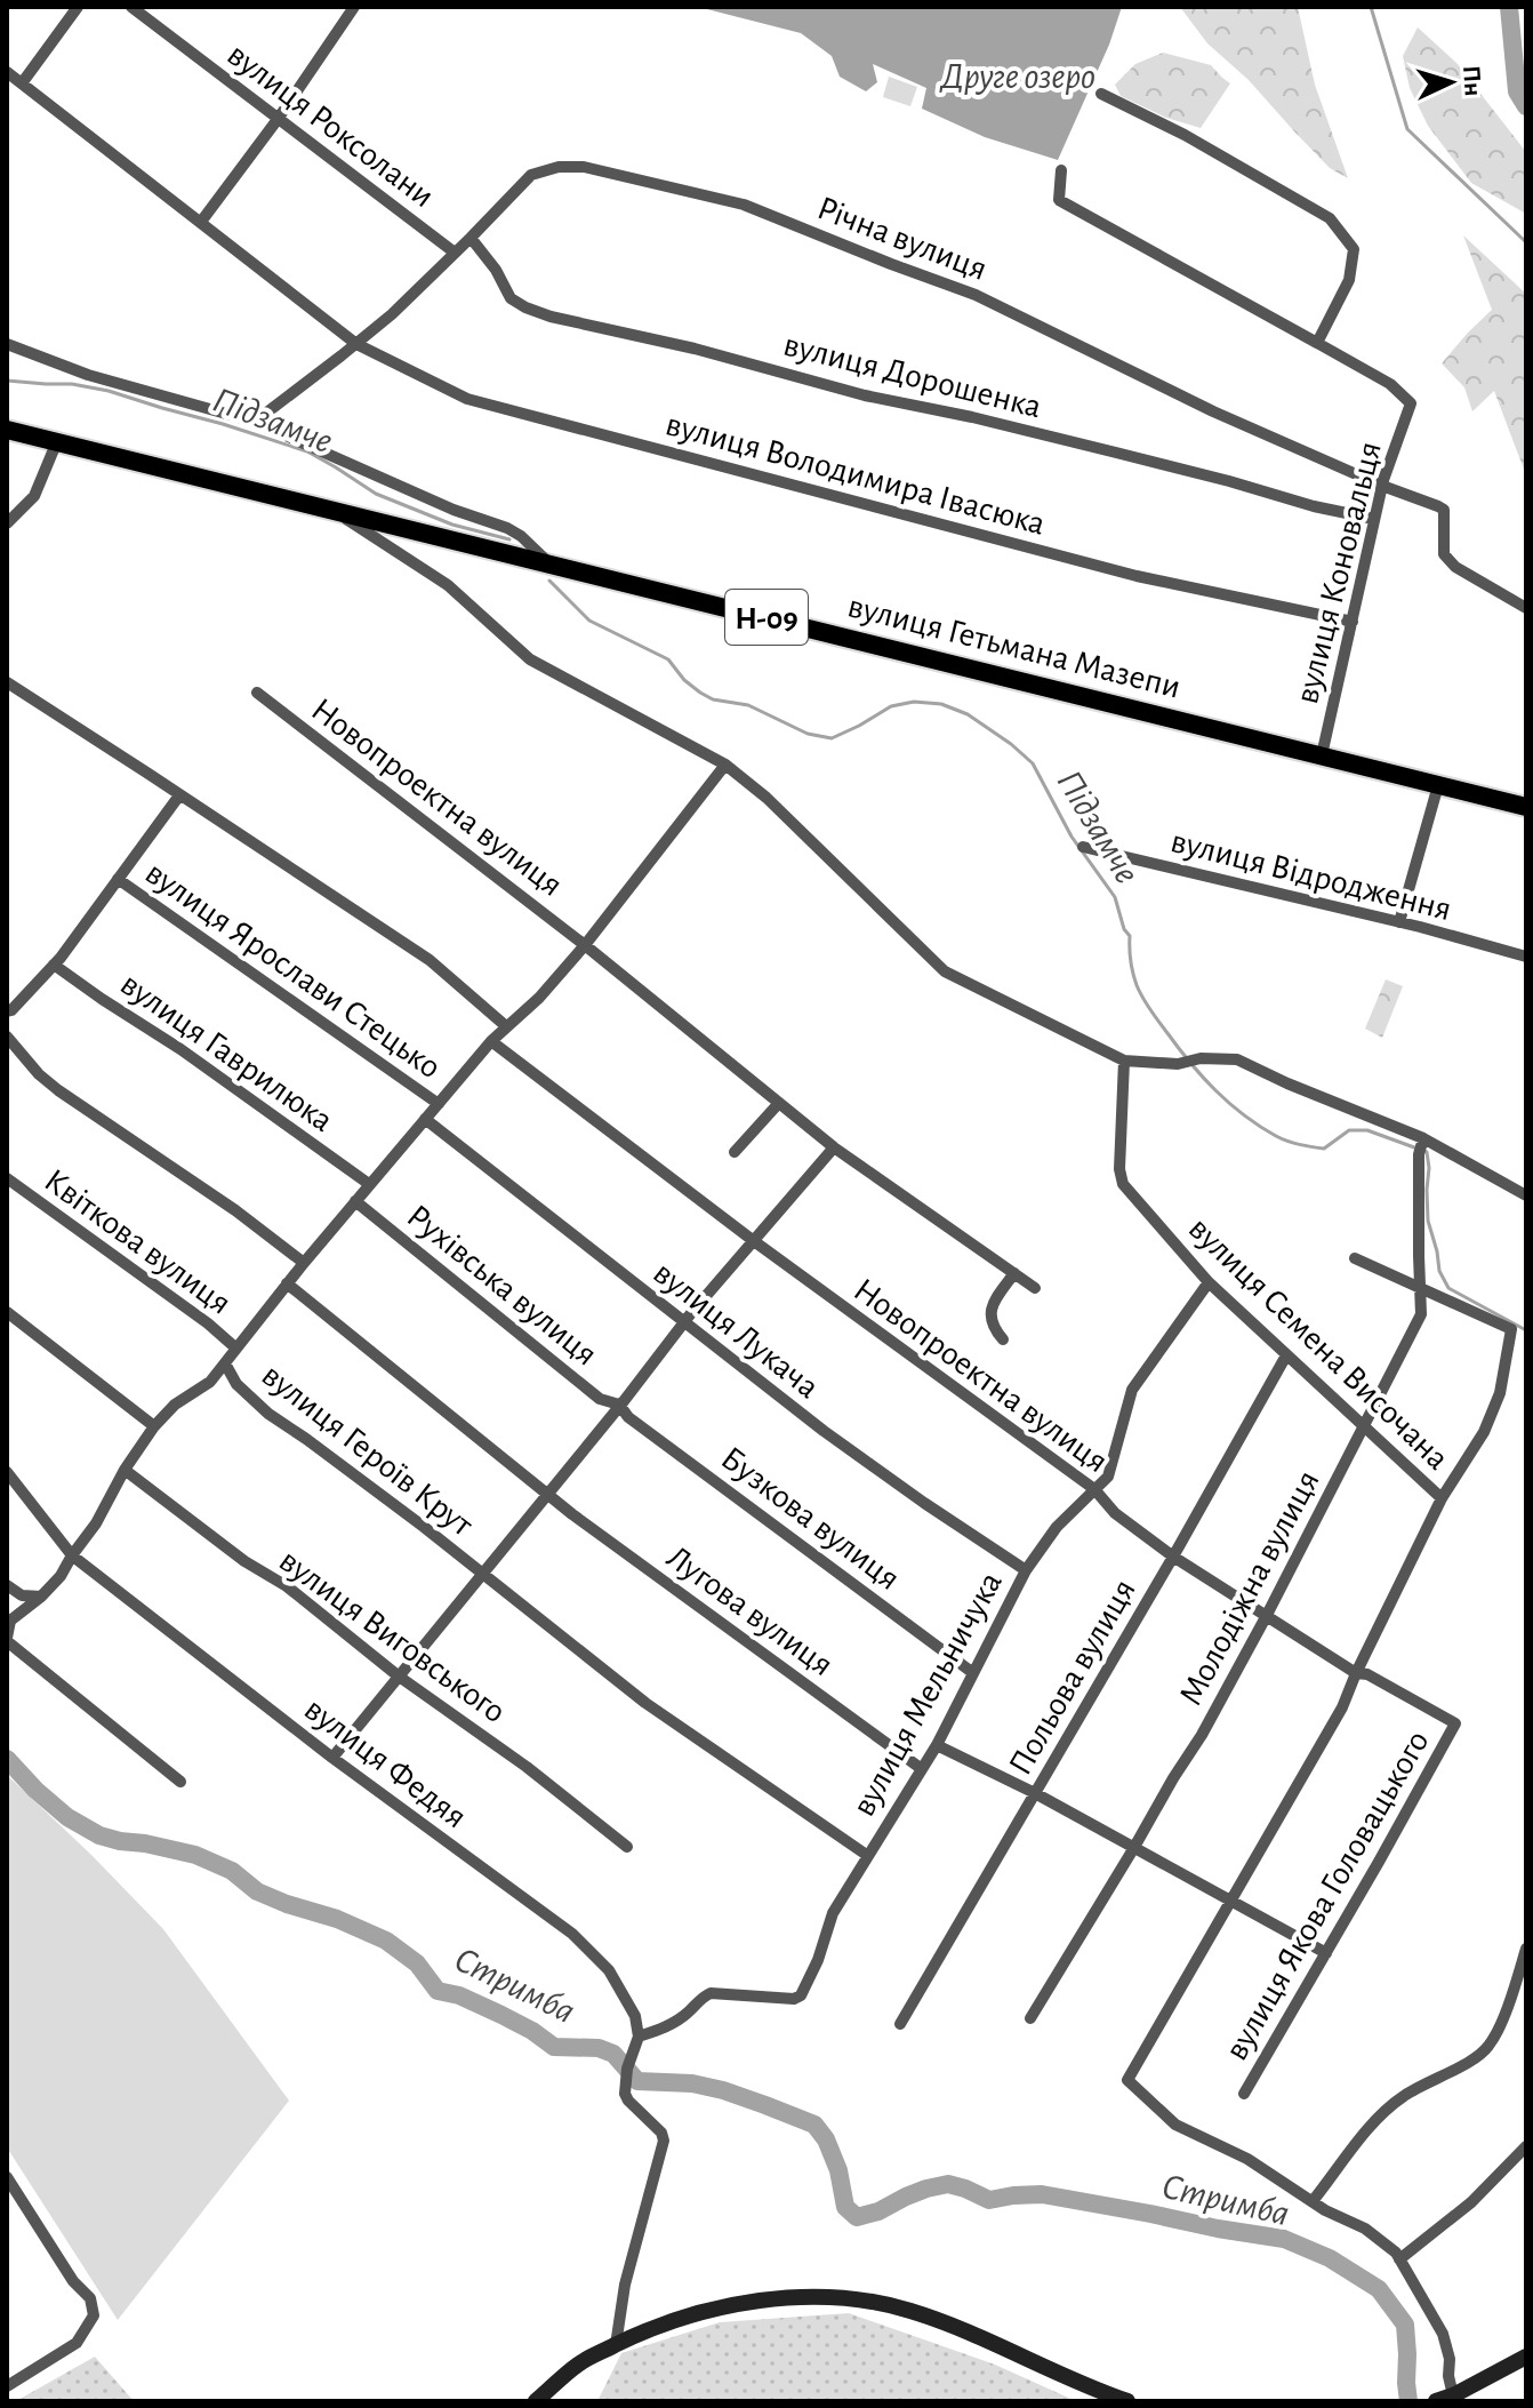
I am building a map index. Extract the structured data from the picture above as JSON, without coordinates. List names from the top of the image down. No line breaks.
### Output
{"streets":{"main road":["Н-09","вулиця Гетьмана Мазепи"],"street":["вулиця Роксолани","Річна вулиця","вулиця Дорошенка","вулиця Володимира Івасюка","вулиця Коновальця","Новопроектна вулиця","вулиця Відродження","вулиця Ярослави Стецько","вулиця Гаврилюка","Квіткова вулиця","Рухівська вулиця","вулиця Лукача","вулиця Семена Височана","вулиця Героїв Крут","Бузкова вулиця","Молодіжна вулиця","Лугова вулиця","вулиця Виговського","Польова вулиця","вулиця Мельничука","вулиця Федяя","вулиця Якова Головацького"]},"crossings":[["вулиця Роксолани","Річна вулиця"],["Річна вулиця","вулиця Дорошенка"],["Річна вулиця","вулиця Володимира Івасюка"],["Річна вулиця","вулиця Коновальця"],["вулиця Дорошенка","вулиця Коновальця"],["вулиця Володимира Івасюка","вулиця Коновальця"],["вулиця Коновальця","вулиця Гетьмана Мазепи"],["Новопроектна вулиця","вулиця Семена Височана"],["Новопроектна вулиця","Молодіжна вулиця"],["Новопроектна вулиця","Польова вулиця"],["Новопроектна вулиця","вулиця Мельничука"],["Новопроектна вулиця","вулиця Якова Головацького"],["Рухівська вулиця","Бузкова вулиця"],["вулиця Лукача","вулиця Мельничука"],["вулиця Семена Височана","Молодіжна вулиця"],["вулиця Семена Височана","Польова вулиця"],["вулиця Семена Височана","вулиця Мельничука"],["вулиця Героїв Крут","вулиця Мельничука"],["Бузкова вулиця","вулиця Мельничука"],["Лугова вулиця","вулиця Мельничука"],["вулиця Мельничука","вулиця Федяя"]],"water":["Друге озеро","Підзамче","Стримба"],"north":"right"}
